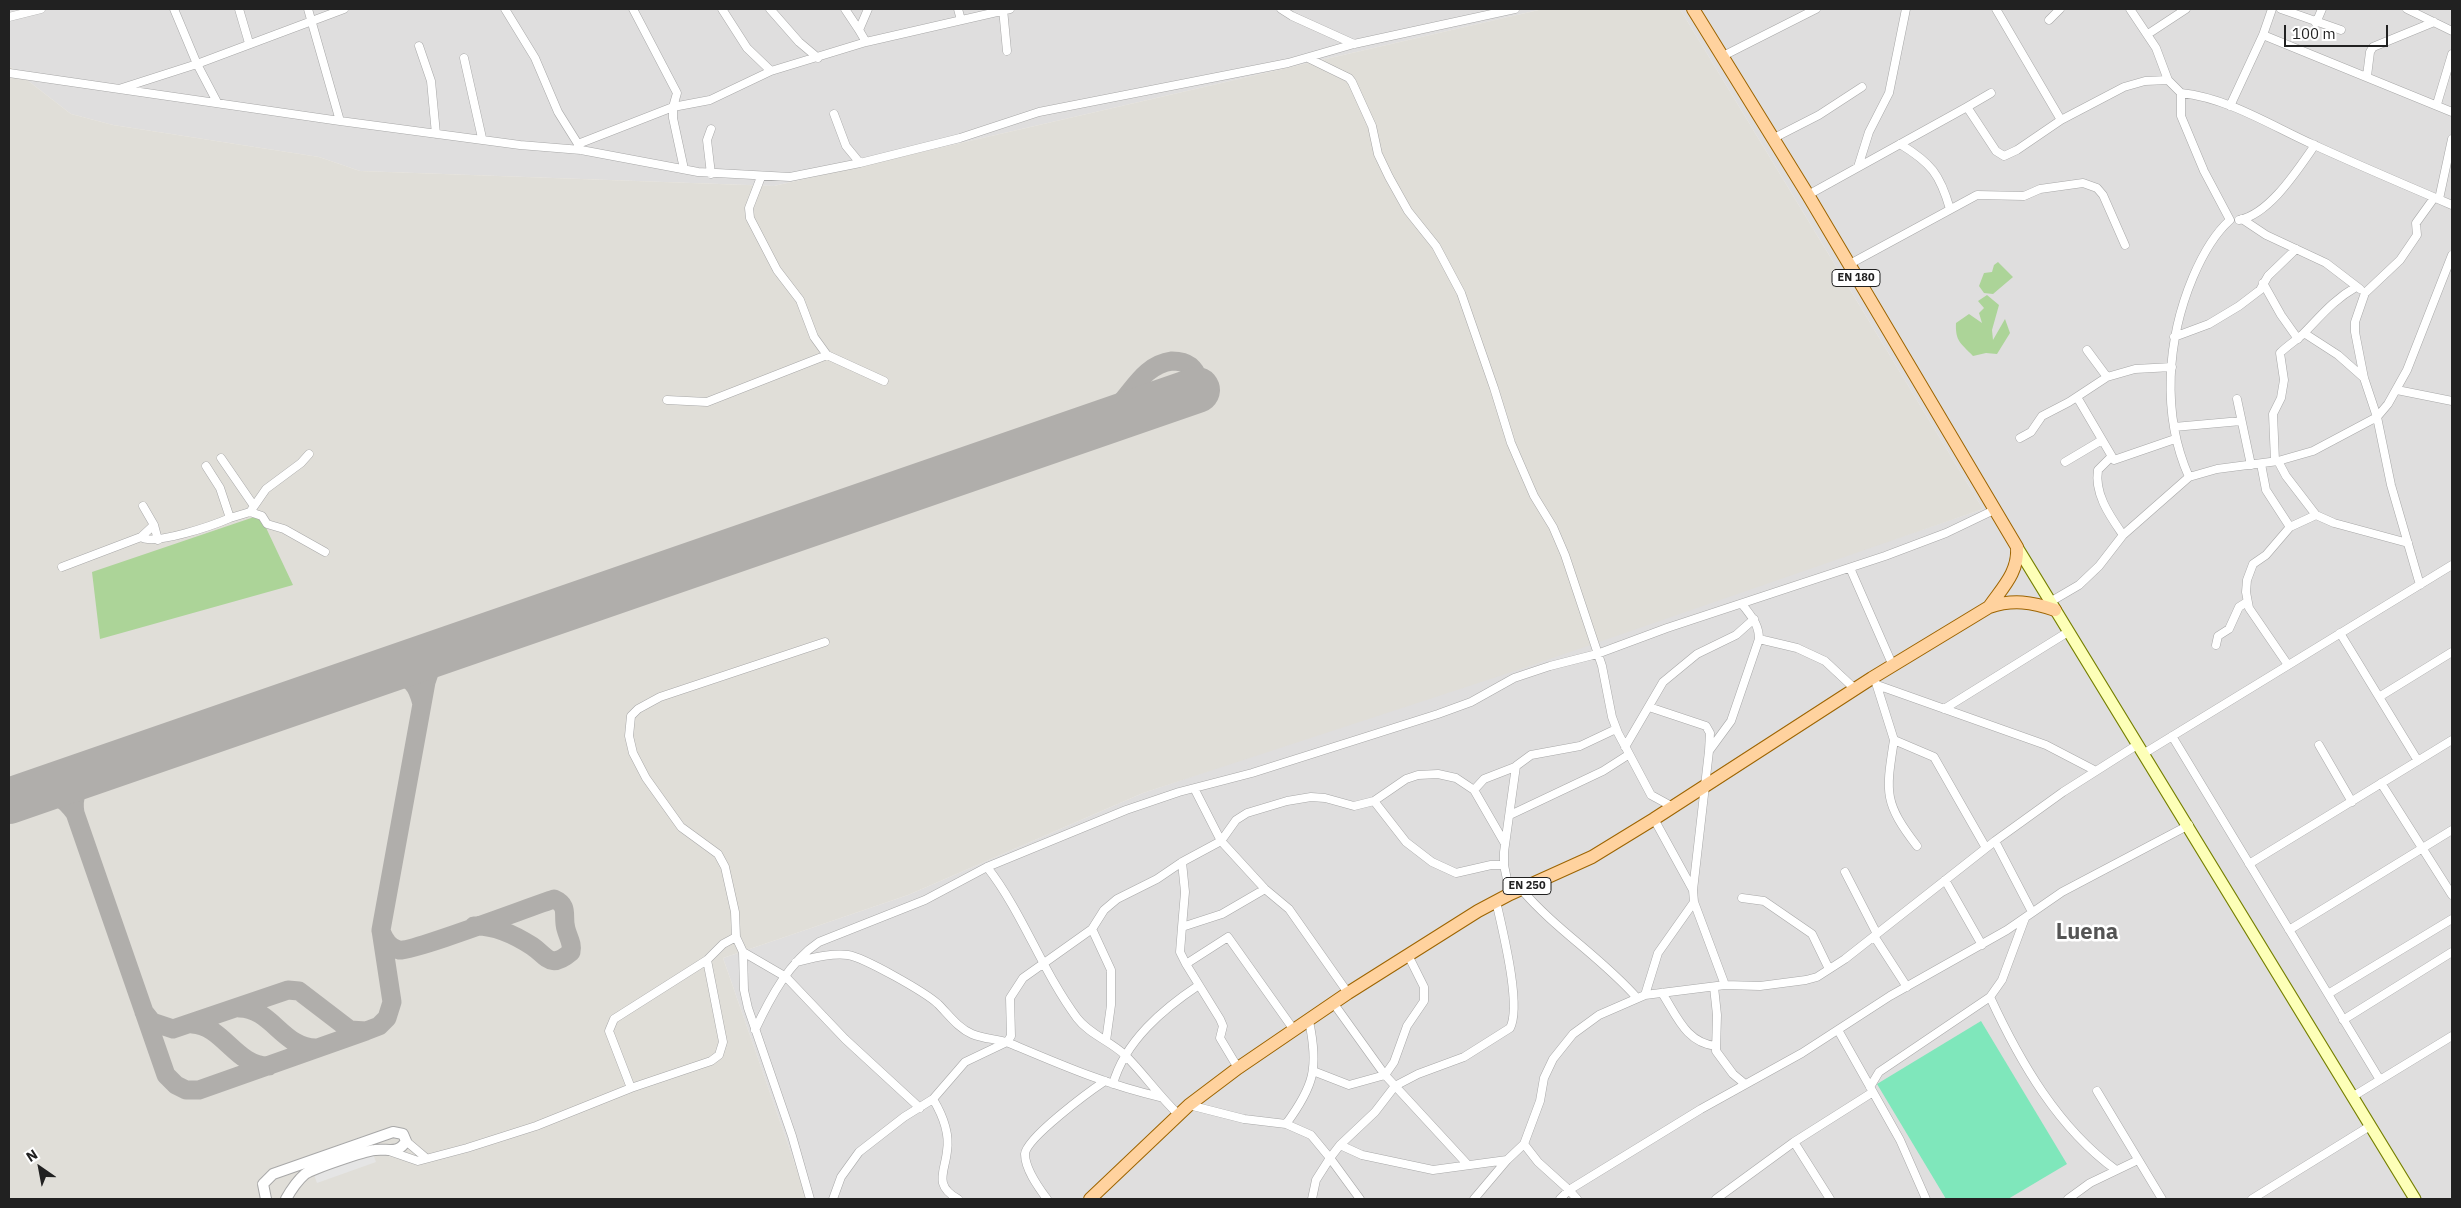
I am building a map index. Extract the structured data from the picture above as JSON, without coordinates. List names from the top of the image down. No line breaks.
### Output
{"streets":{"main road":["EN 180","EN 250"]},"crossings":[["EN 180","EN 250"]],"districts":["Luena"],"scale_bar":"100 m","north":"top left"}
